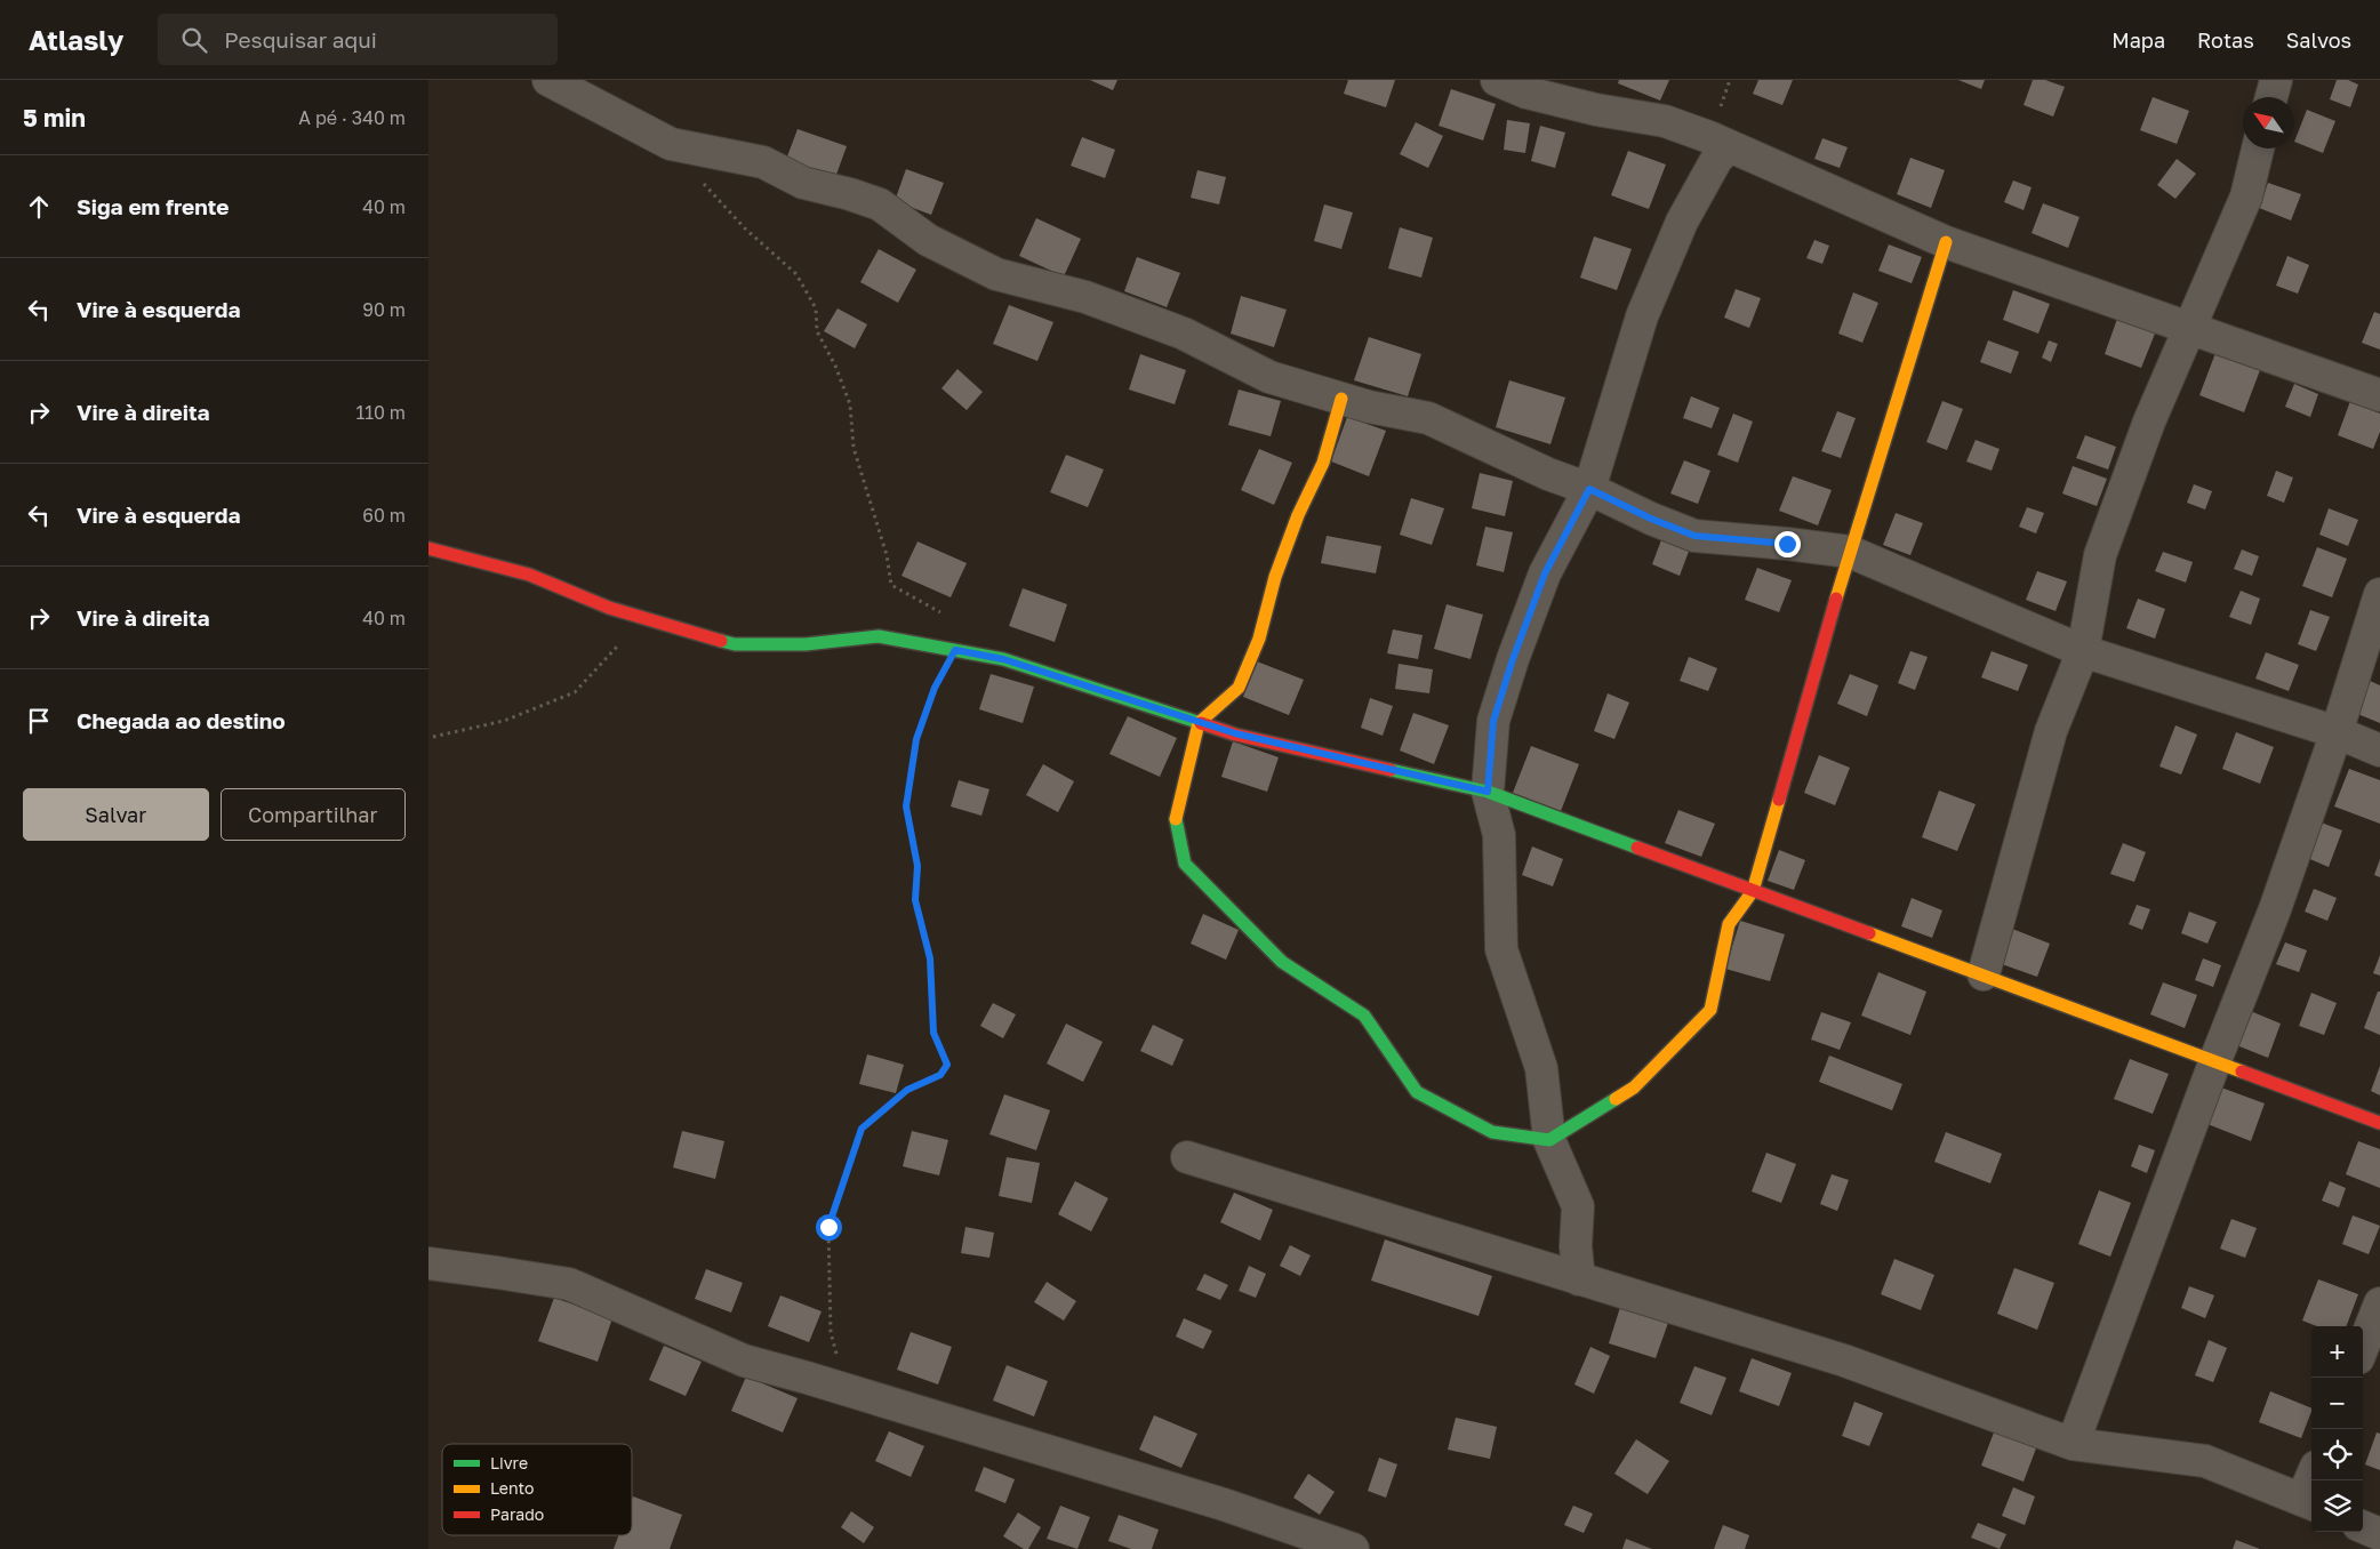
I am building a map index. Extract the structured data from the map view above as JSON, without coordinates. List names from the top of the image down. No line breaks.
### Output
{"legend":["Livre","Lento","Parado"],"north":"top left","page":{"header":"Atlasly","search":"Pesquisar aqui","nav":["Mapa","Rotas","Salvos"],"heading":["5 min","A pé · 340 m"],"list":[["Siga em frente","40 m"],["Vire à esquerda","90 m"],["Vire à direita","110 m"],["Vire à esquerda","60 m"],["Vire à direita","40 m"],"Chegada ao destino"],"buttons":["Salvar","Compartilhar"],"map_buttons":["+","−"]}}
